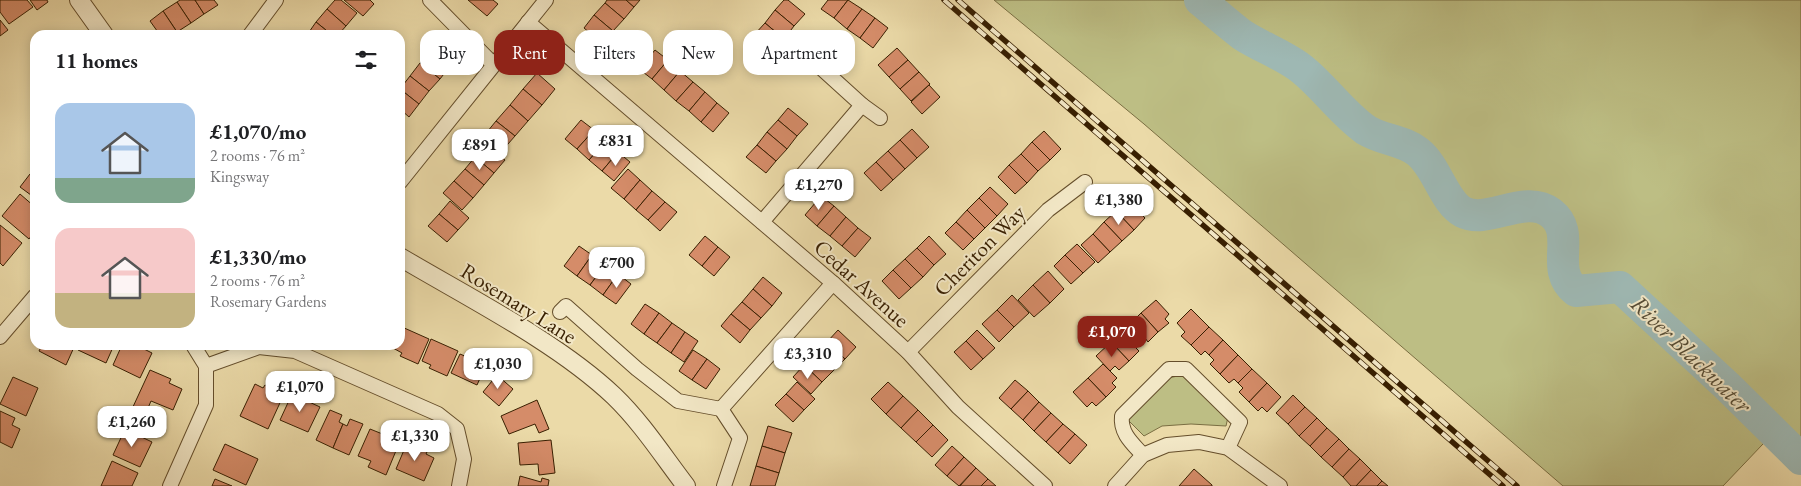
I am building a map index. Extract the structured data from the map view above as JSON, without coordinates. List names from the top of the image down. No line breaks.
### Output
{"streets":{"street":["Cheriton Way","Cedar Avenue","Rosemary Lane"]},"crossings":[["Cheriton Way","Cedar Avenue"]],"water":["River Blackwater"],"page":{"chip":["Buy","Rent","Filters","New","Apartment"],"heading":"11 homes","list":[{"name":"£1,070/mo","note":"2 rooms · 76 m² · Kingsway"},{"name":"£1,330/mo","note":"2 rooms · 76 m² · Rosemary Gardens"}],"price":["£831","£891","£1,270","£1,380","£700","£1,070","£3,310","£1,030","£1,070","£1,260","£1,330"]}}
